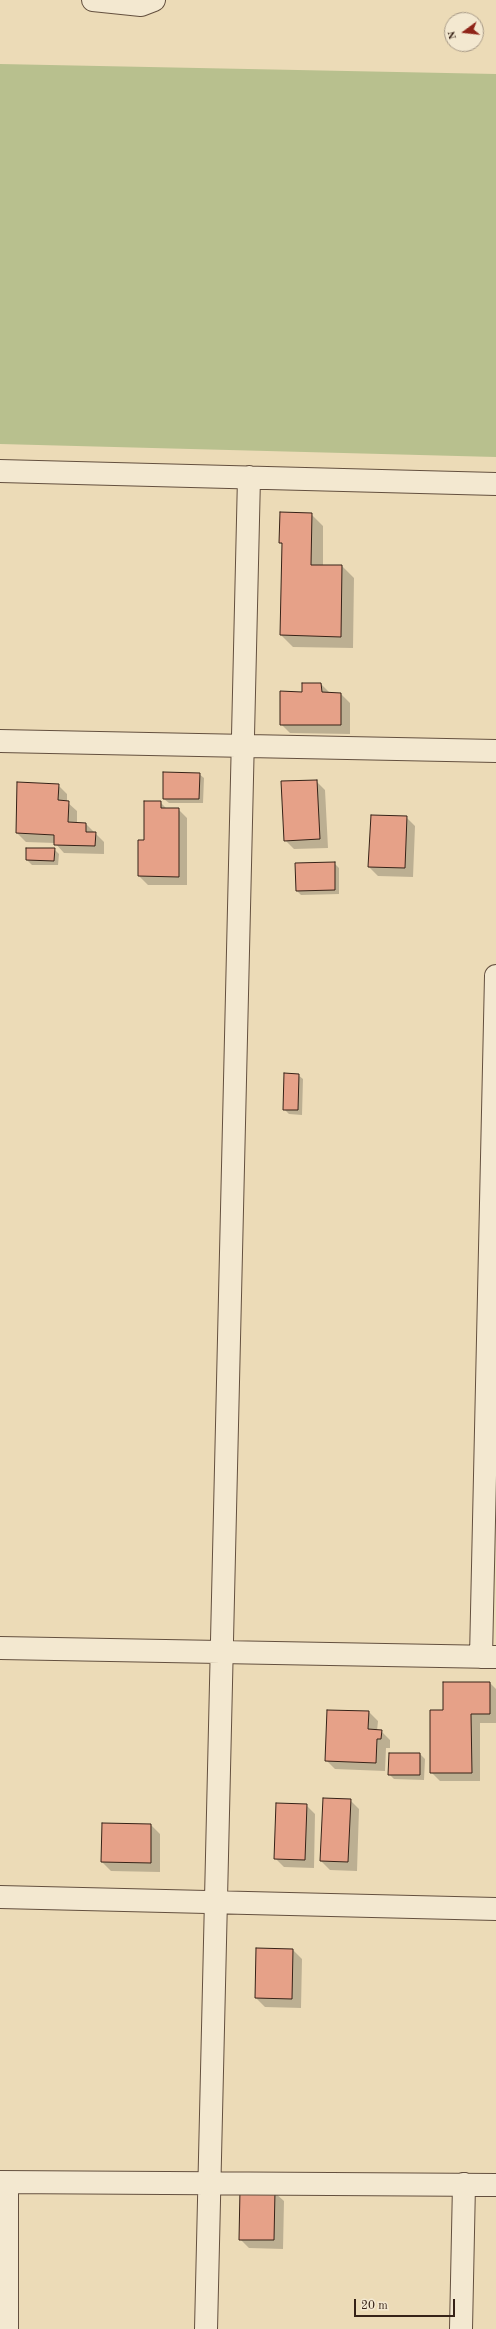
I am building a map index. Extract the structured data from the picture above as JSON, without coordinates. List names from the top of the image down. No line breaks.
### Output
{"scale_bar":"20 m","north":"left"}
